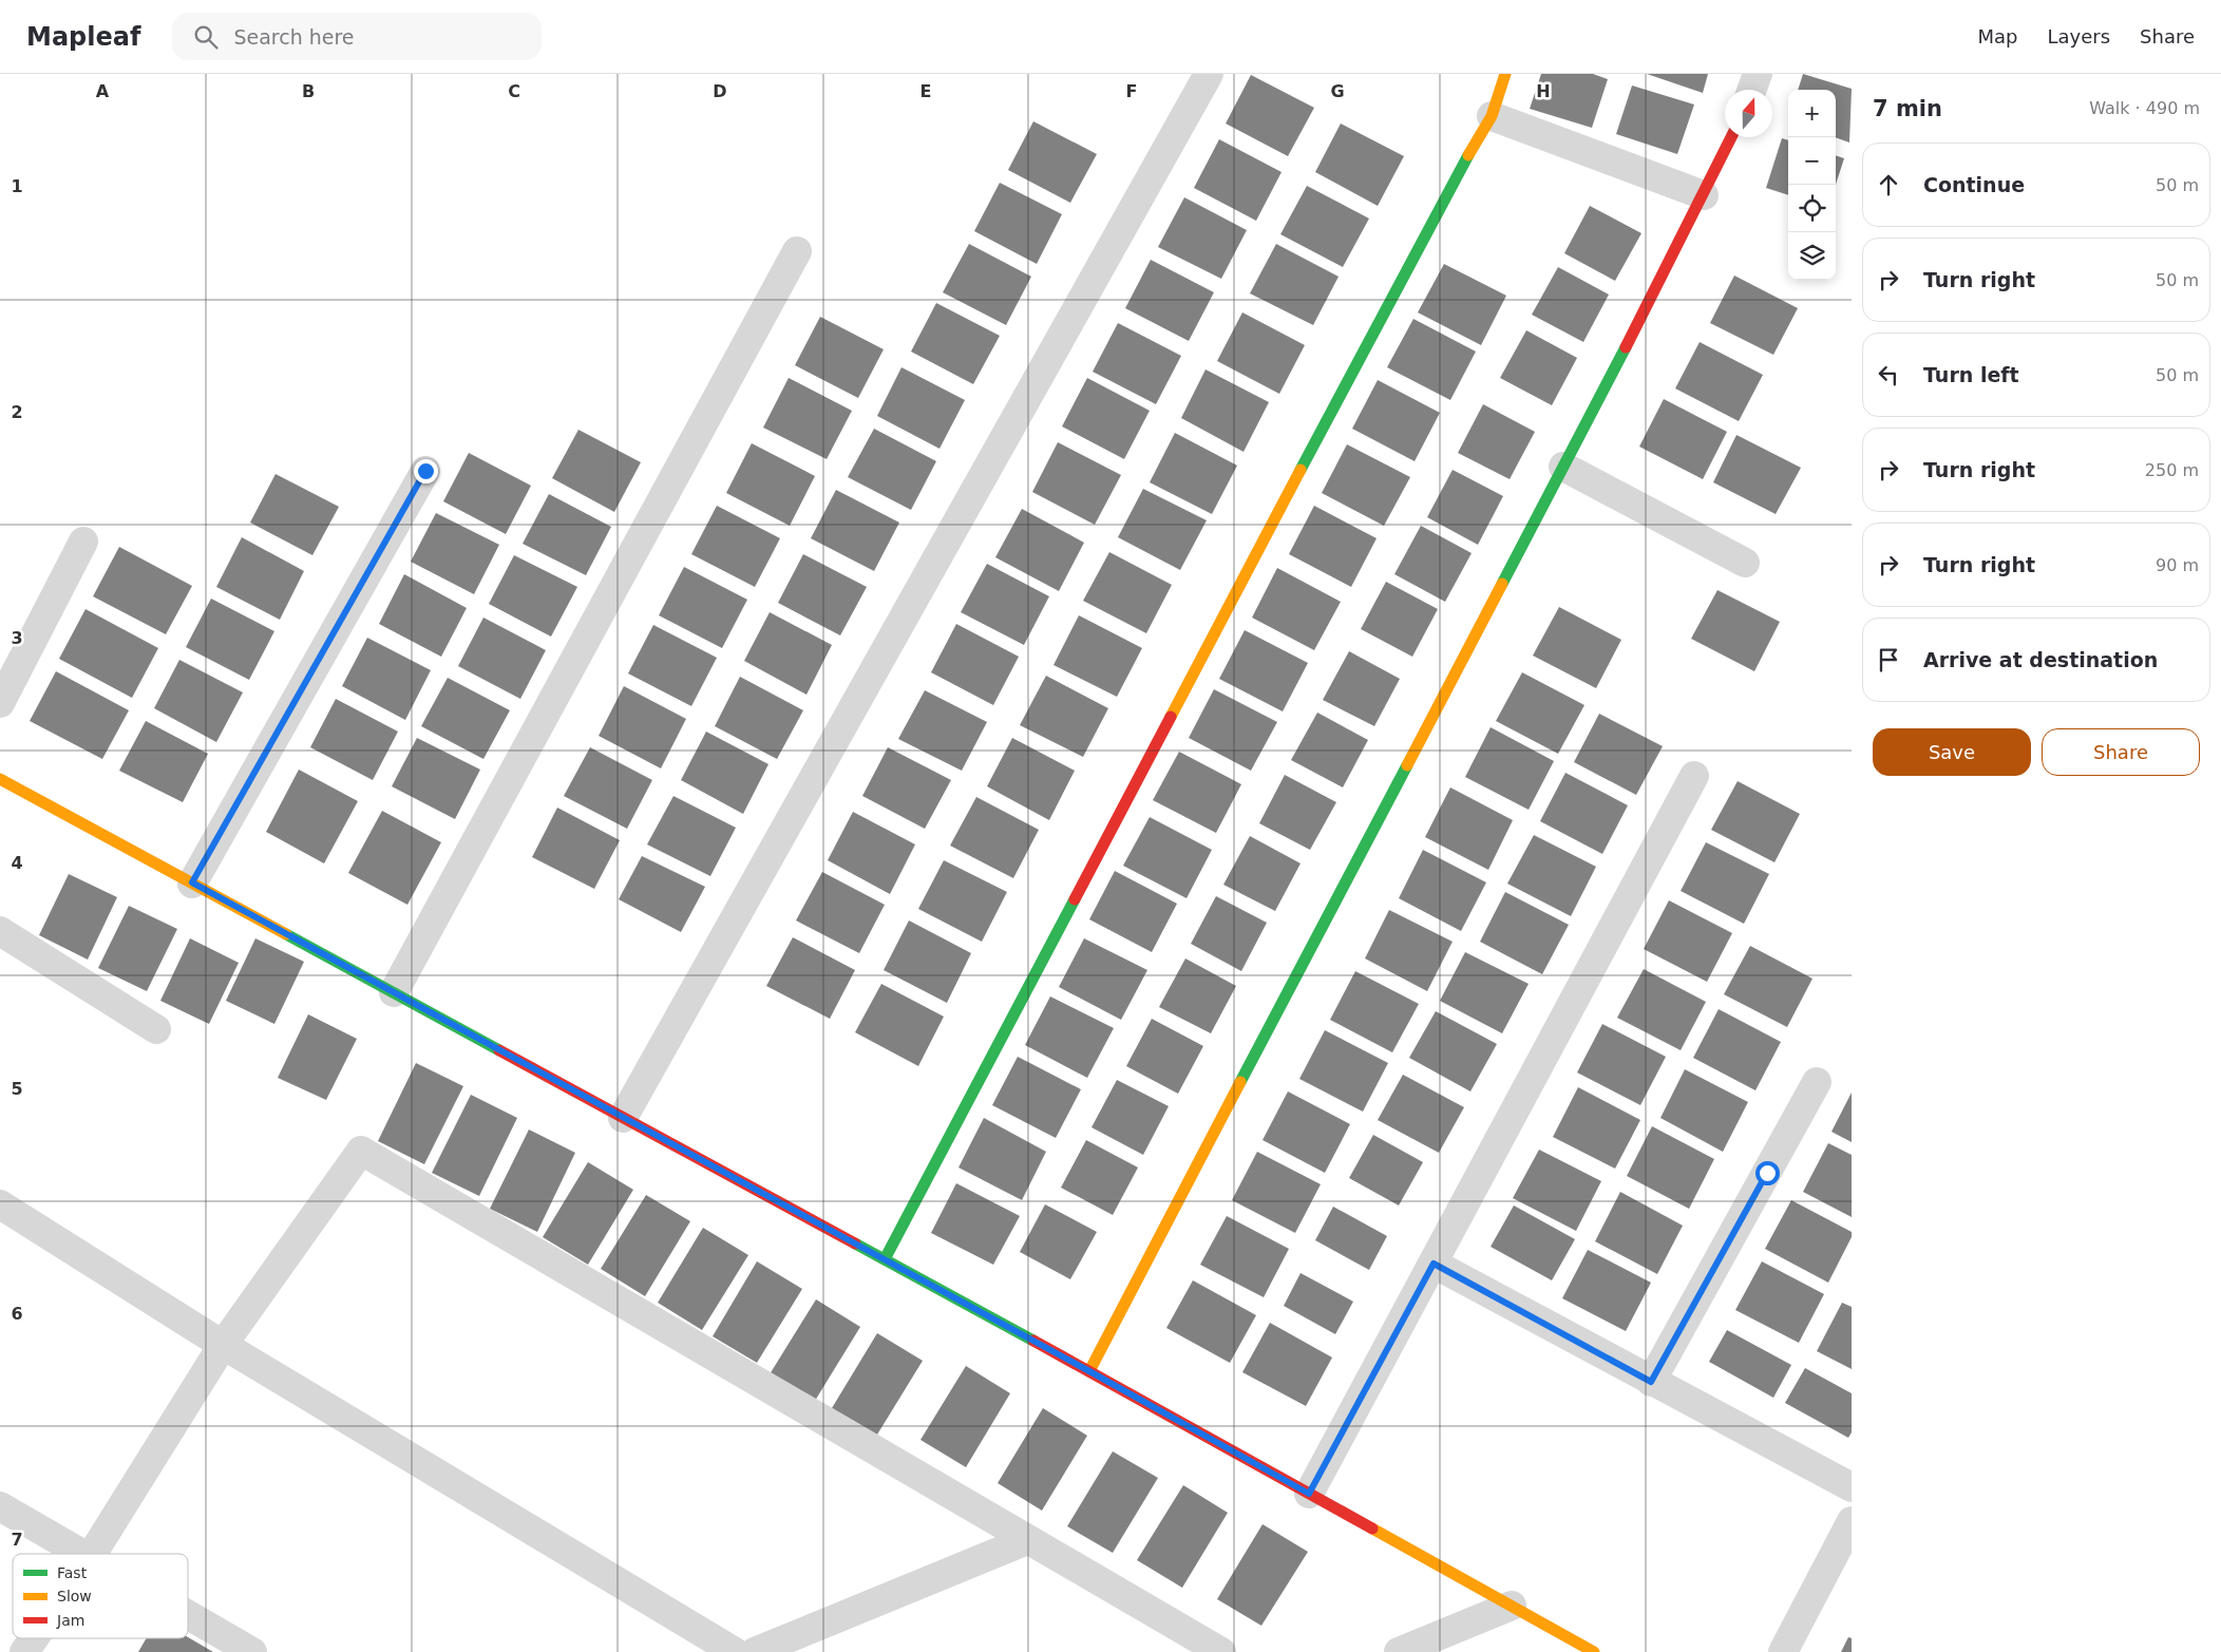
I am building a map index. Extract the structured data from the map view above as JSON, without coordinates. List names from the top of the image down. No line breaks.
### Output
{"legend":["Fast","Slow","Jam"],"north":"top","page":{"header":"Mapleaf","search":"Search here","nav":["Map","Layers","Share"],"heading":["7 min","Walk · 490 m"],"map_buttons":["+","−"],"list":[["Continue","50 m"],["Turn right","50 m"],["Turn left","50 m"],["Turn right","250 m"],["Turn right","90 m"],"Arrive at destination"],"buttons":["Save","Share"]},"grid":{"columns":["A","B","C","D","E","F","G","H"],"rows":["1","2","3","4","5","6","7"]}}
